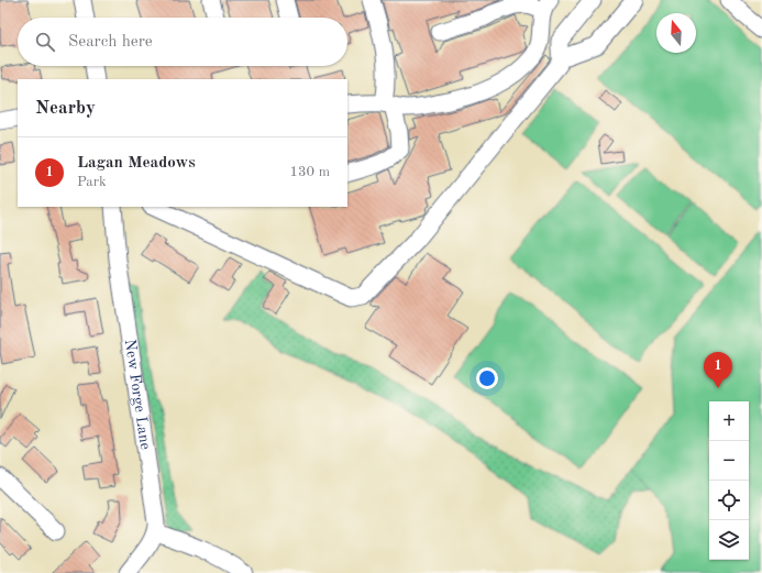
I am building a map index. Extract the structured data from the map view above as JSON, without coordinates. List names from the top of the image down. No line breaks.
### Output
{"streets":{"street":["New Forge Lane"]},"north":"top","page":{"search":"Search here","heading":"Nearby","list":[{"mark":"1","name":"Lagan Meadows","note":"Park","value":"130 m"}],"pins":"1","map_buttons":["+","−"]}}
